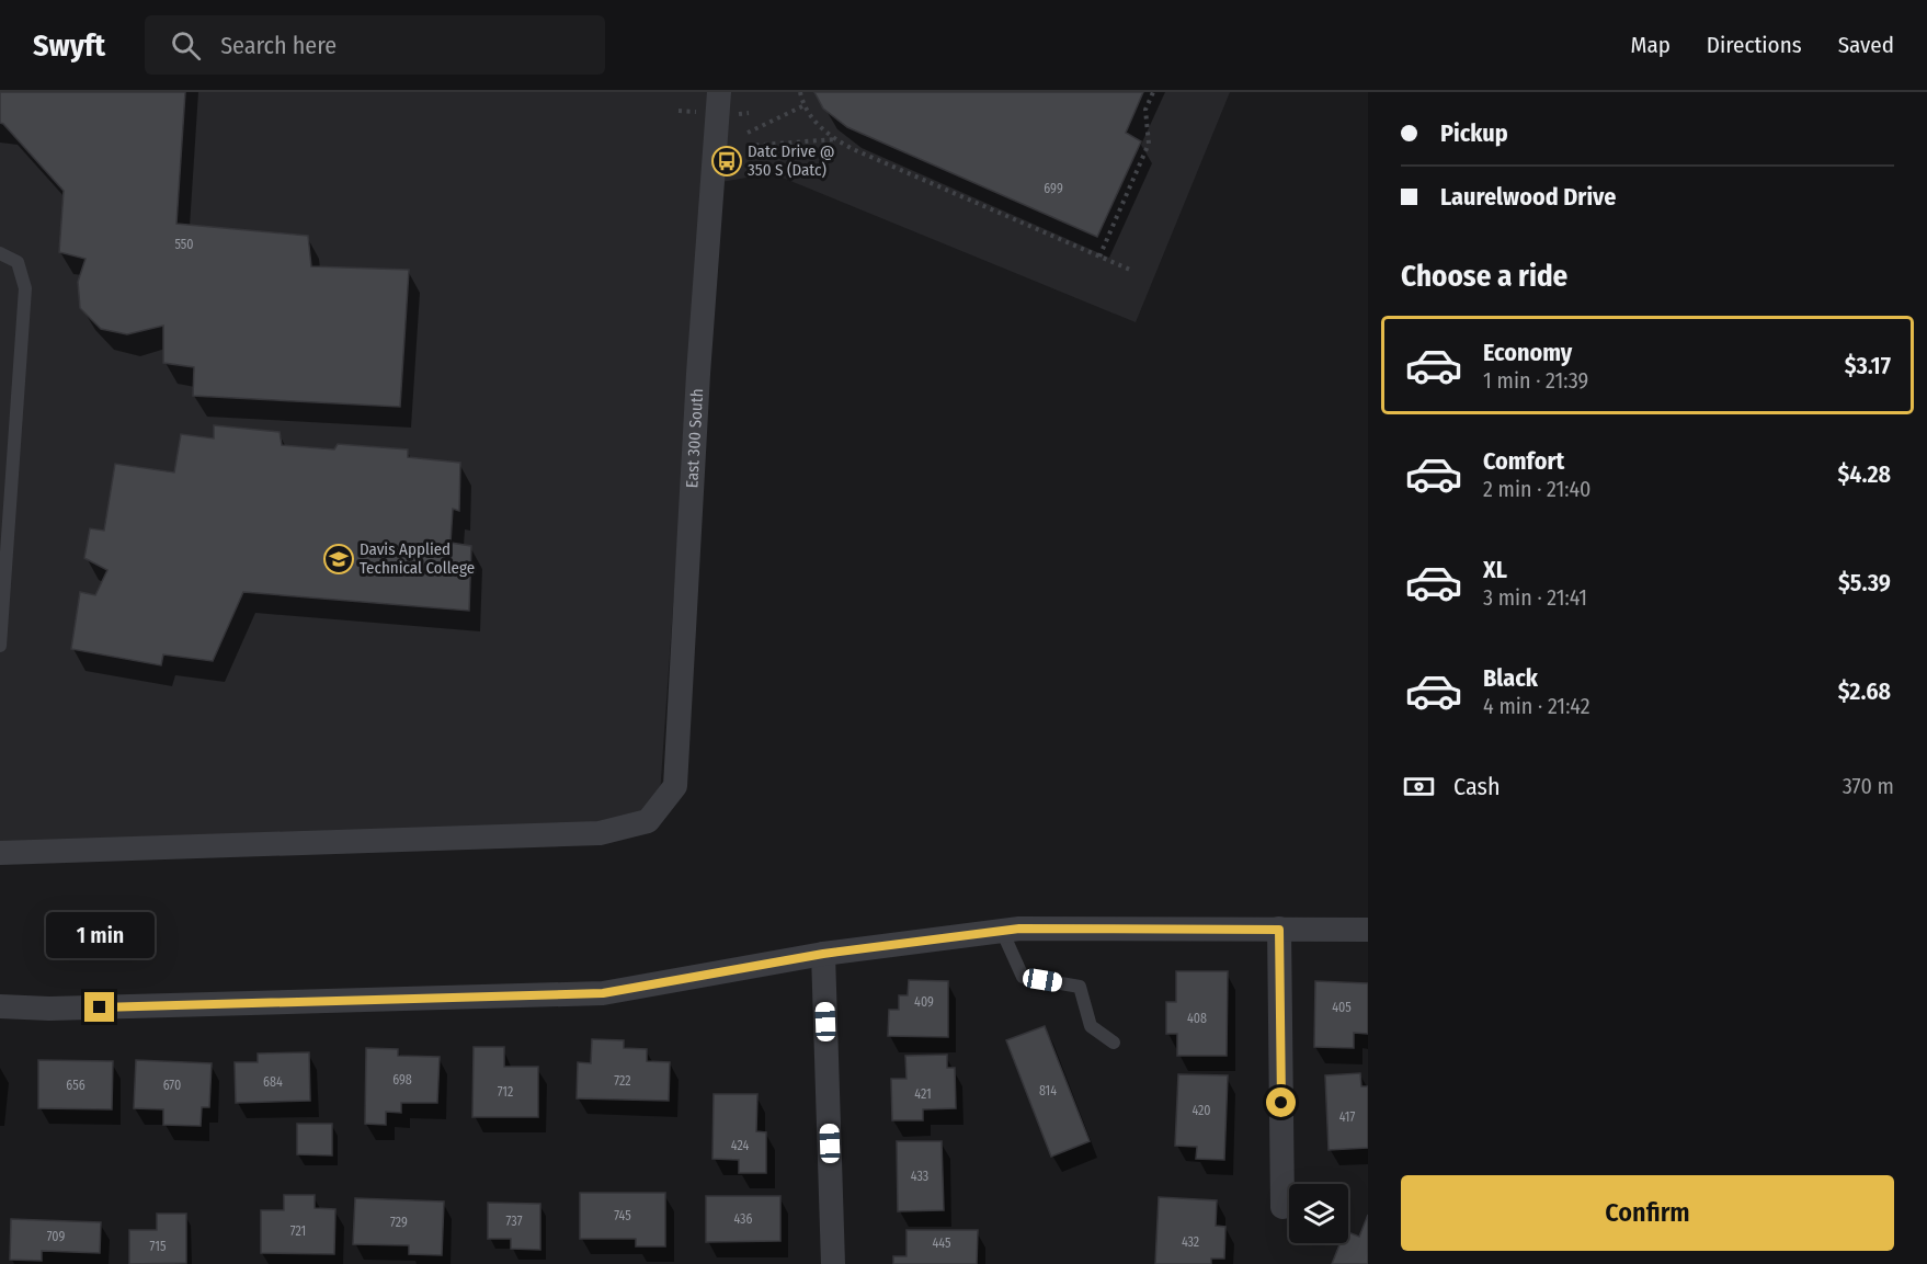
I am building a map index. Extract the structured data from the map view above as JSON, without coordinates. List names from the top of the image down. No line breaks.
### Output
{"streets":{"street":["East 300 South"]},"places":{"bus stop":["Datc Drive @ 350 S (Datc)"],"school or university":["Davis Applied Technical College"]},"house_numbers":["699","550","409","405","408","698","722","684","656","670","814","712","421","420","417","424","433","745","436","737","729","721","709","432","445","715"],"page":{"header":"Swyft","search":"Search here","nav":["Map","Directions","Saved"],"banner":["Pickup","Laurelwood Drive"],"heading":"Choose a ride","list":[{"name":"Economy","note":"1 min · 21:39","value":"$3.17"},{"name":"Comfort","note":"2 min · 21:40","value":"$4.28"},{"name":"XL","note":"3 min · 21:41","value":"$5.39"},{"name":"Black","note":"4 min · 21:42","value":"$2.68"}],"pay":["Cash","370 m"],"bubble":"1 min","buttons":"Confirm"}}
